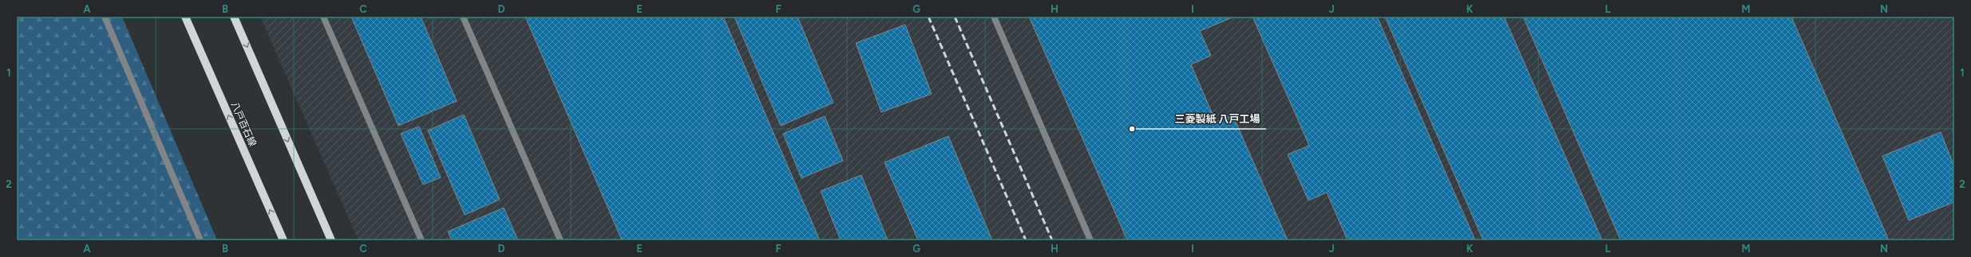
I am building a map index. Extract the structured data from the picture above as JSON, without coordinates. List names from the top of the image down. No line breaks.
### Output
{"streets":{"main road":["八戸百石線"]},"places":["三菱製紙 八戸工場"],"grid":{"columns":["A","B","C","D","E","F","G","H","I","J","K","L","M","N"],"rows":["1","2"]}}
